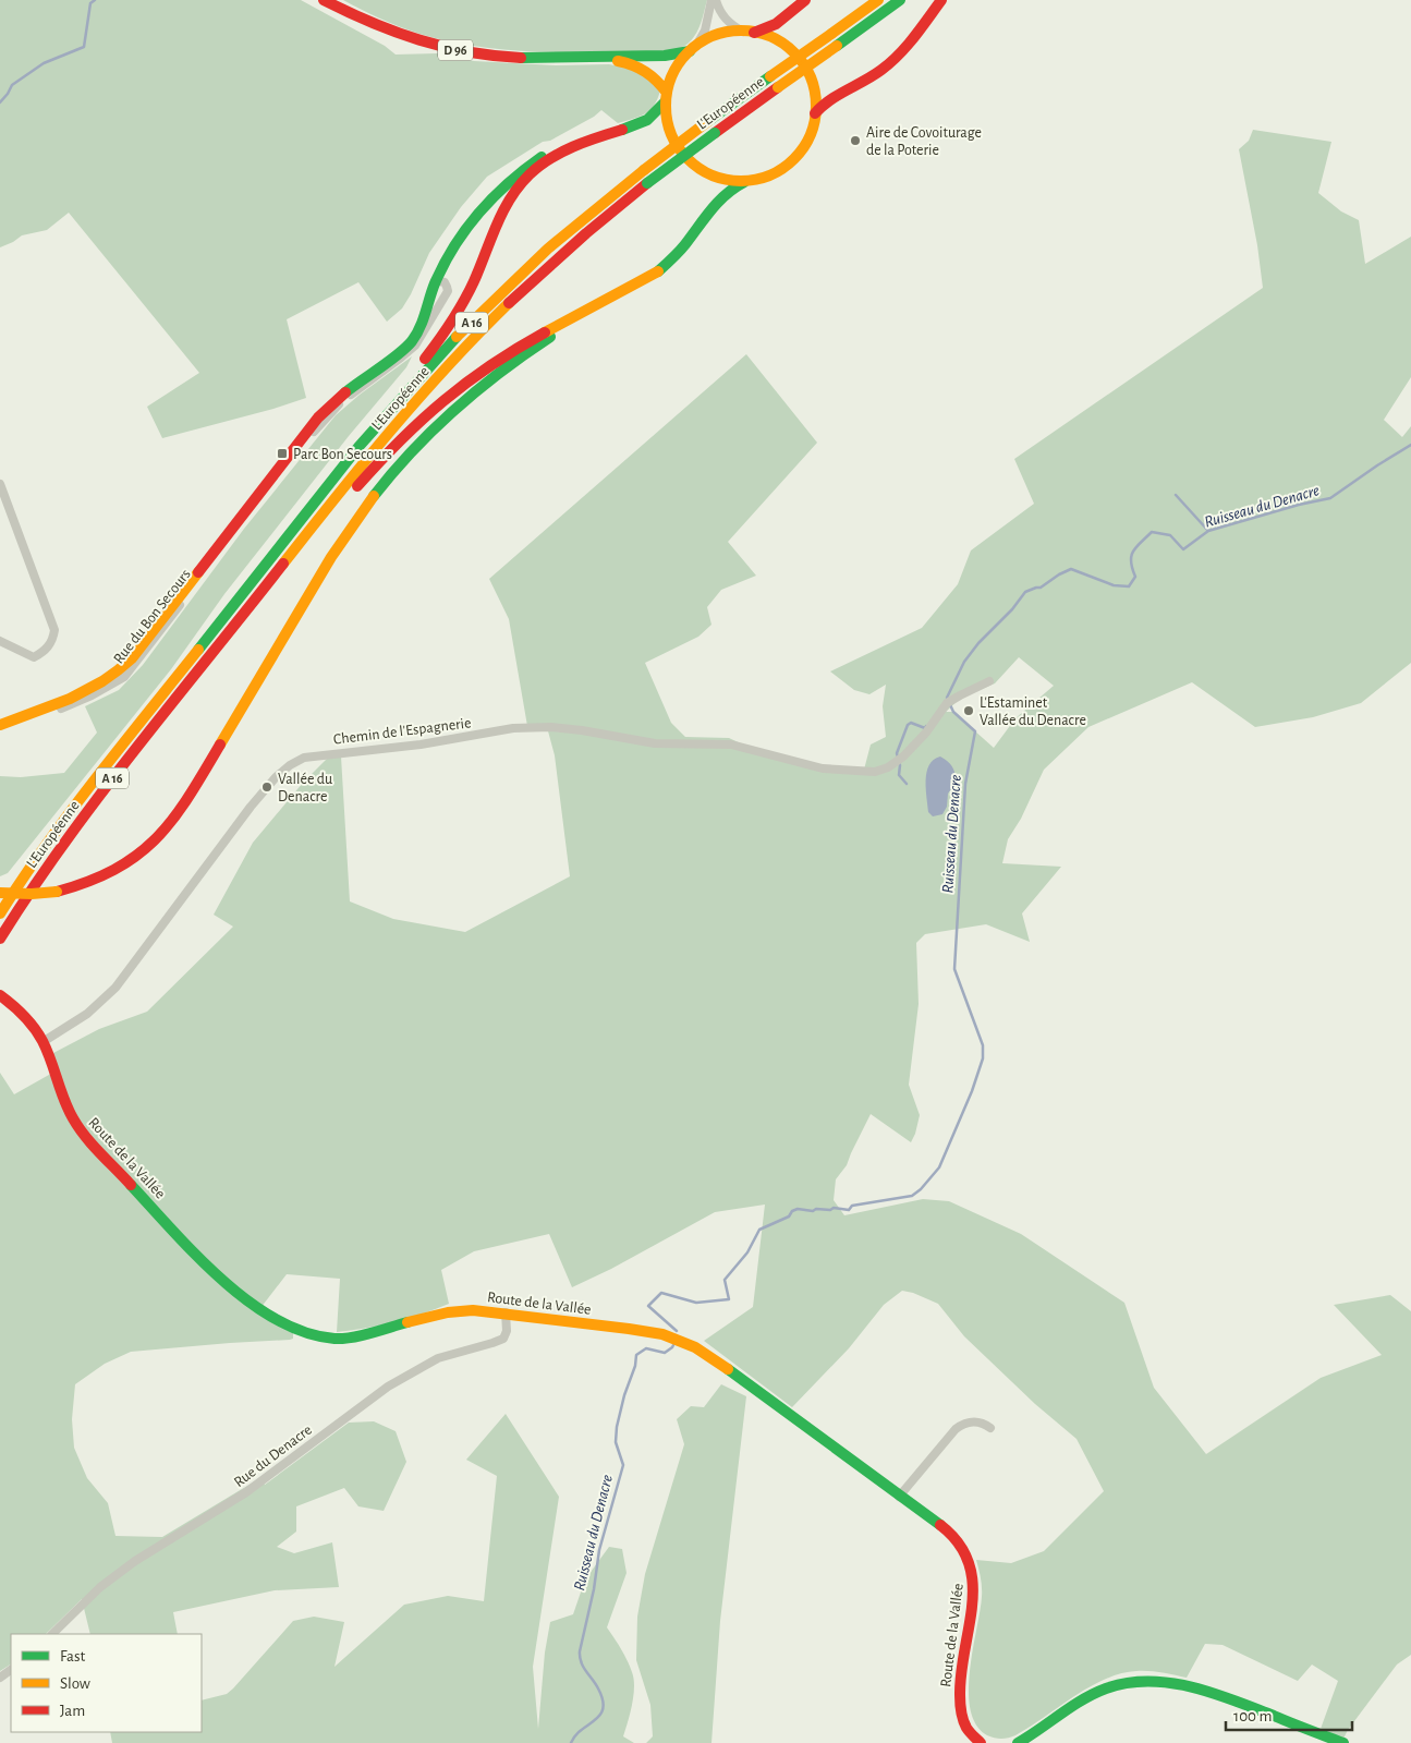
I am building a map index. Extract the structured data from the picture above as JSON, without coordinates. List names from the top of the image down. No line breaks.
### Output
{"streets":{"main road":["D 96","L'Européenne","A 16","Rue du Bon Secours","Route de la Vallée"],"street":["Chemin de l'Espagnerie","Rue du Denacre"]},"crossings":[["Chemin de l'Espagnerie","Route de la Vallée"],["Route de la Vallée","Rue du Denacre"]],"water":["Ruisseau du Denacre"],"places":{"other":["Aire de Covoiturage de la Poterie","L'Estaminet Vallée du Denacre","Vallée du Denacre"],"transit":["Parc Bon Secours"]},"legend":["Fast","Slow","Jam"],"scale_bar":"100 m"}
